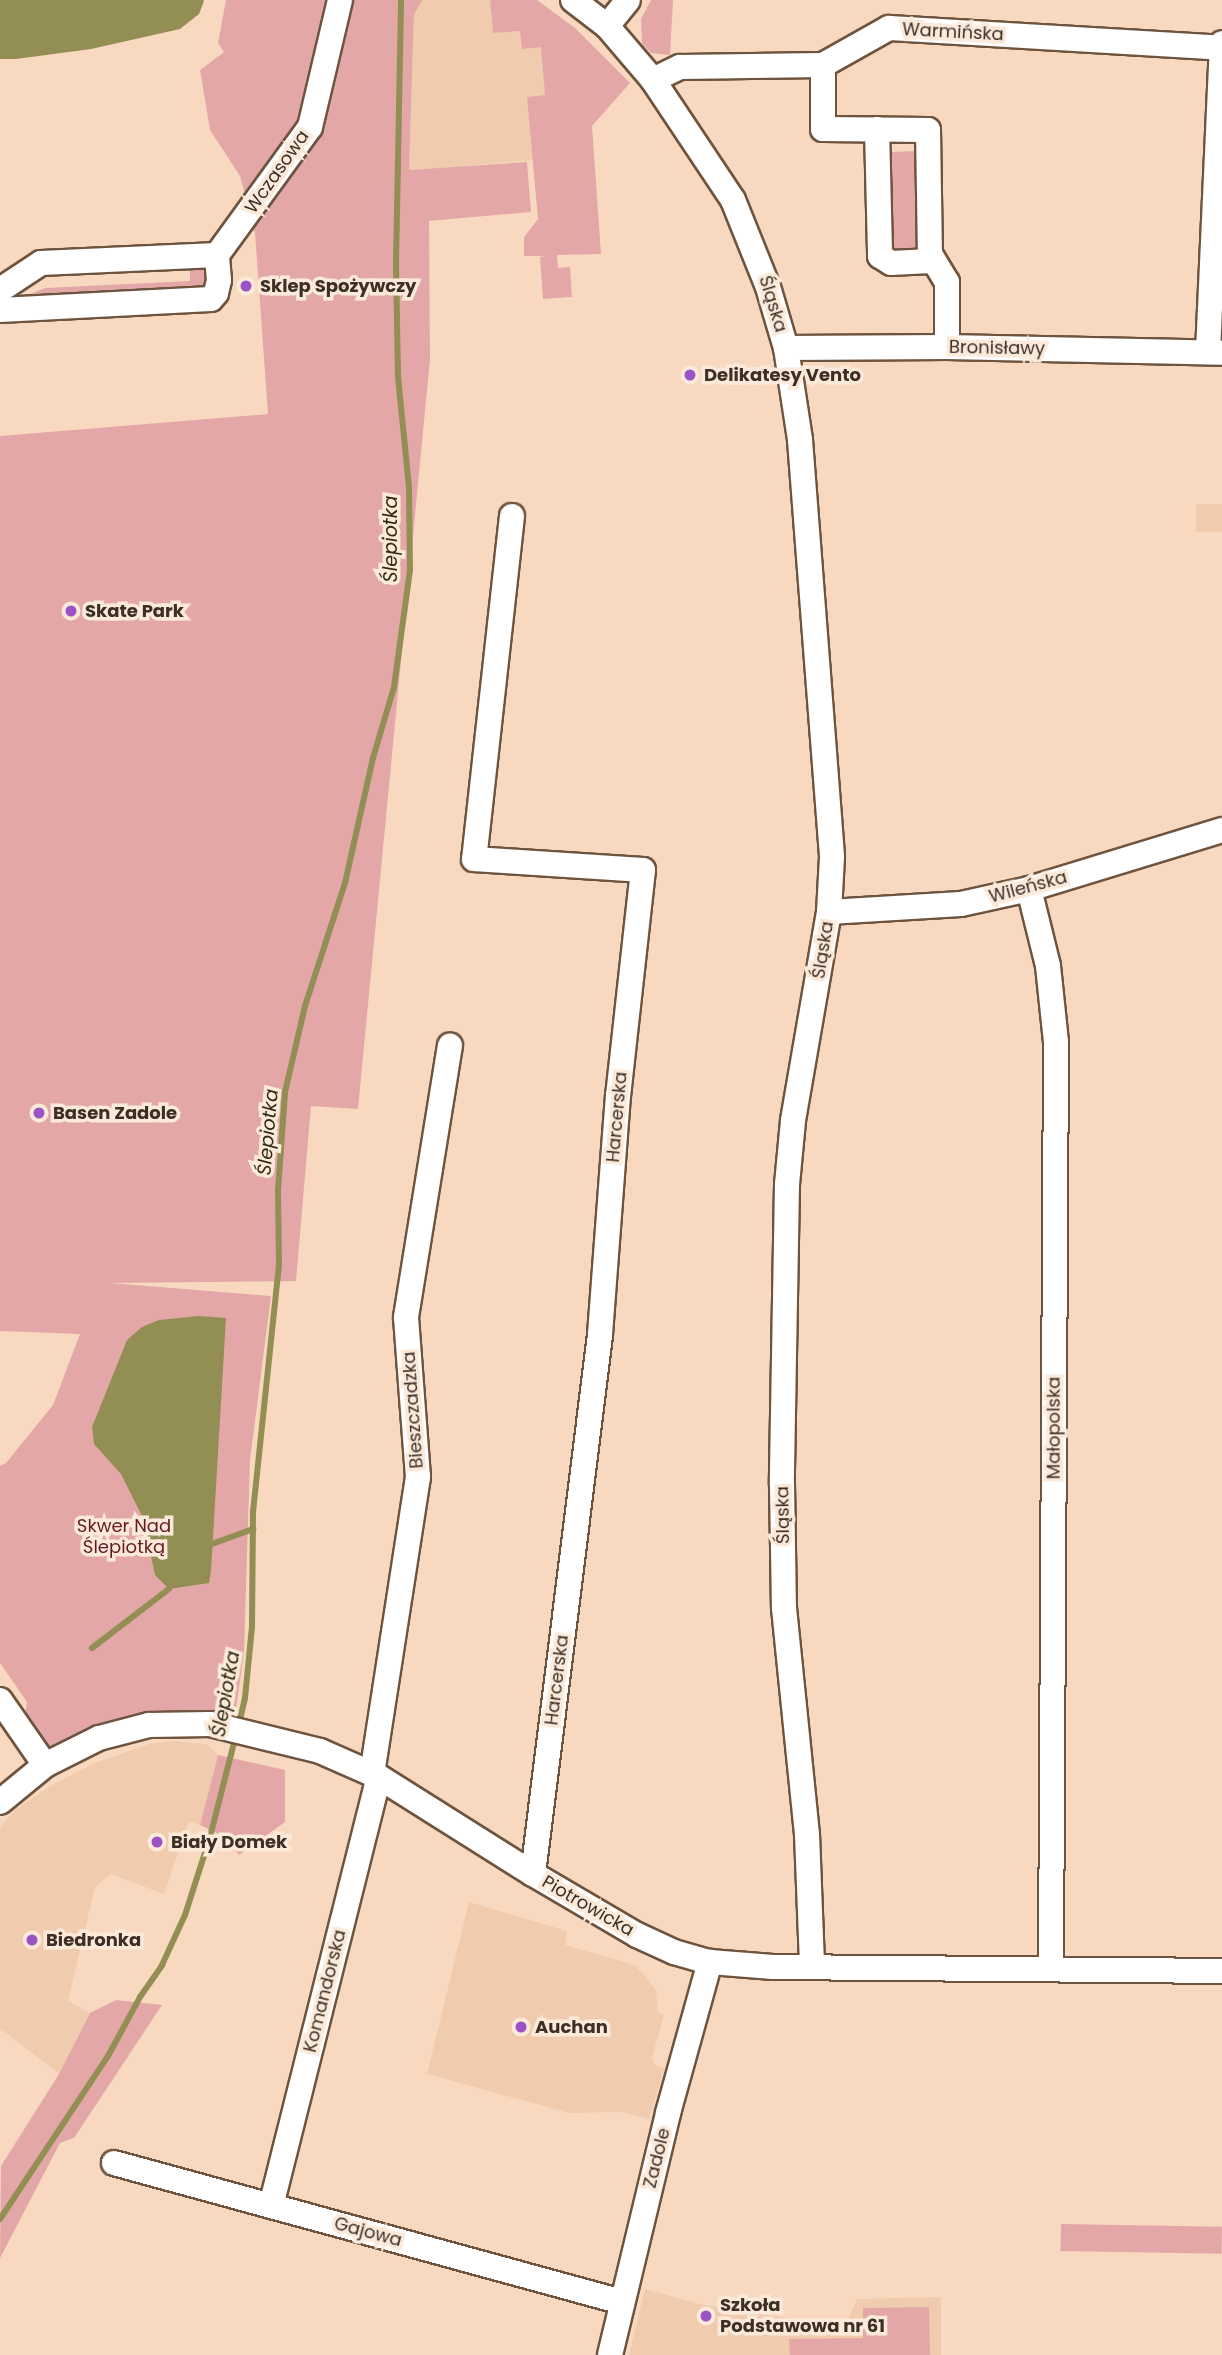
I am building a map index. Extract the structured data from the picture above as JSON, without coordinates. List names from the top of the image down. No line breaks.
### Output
{"streets":{"street":["Warmińska","Wczasowa","Śląska","Bronisławy","Wileńska","Harcerska","Bieszczadzka","Małopolska","Piotrowicka","Komandorska","Zadole","Gajowa"]},"crossings":[["Warmińska","Śląska"],["Warmińska","Bronisławy"],["Śląska","Bronisławy"],["Śląska","Wileńska"],["Śląska","Piotrowicka"],["Wileńska","Małopolska"],["Harcerska","Piotrowicka"],["Bieszczadzka","Piotrowicka"],["Bieszczadzka","Komandorska"],["Małopolska","Piotrowicka"],["Piotrowicka","Komandorska"],["Piotrowicka","Zadole"],["Komandorska","Gajowa"],["Zadole","Gajowa"]],"water":["Ślepiotka"],"parks":["Skwer Nad Ślepiotką"],"places":["Sklep Spożywczy","Delikatesy Vento","Skate Park","Basen Zadole","Biały Domek","Biedronka","Auchan","Szkoła Podstawowa nr 61"]}
